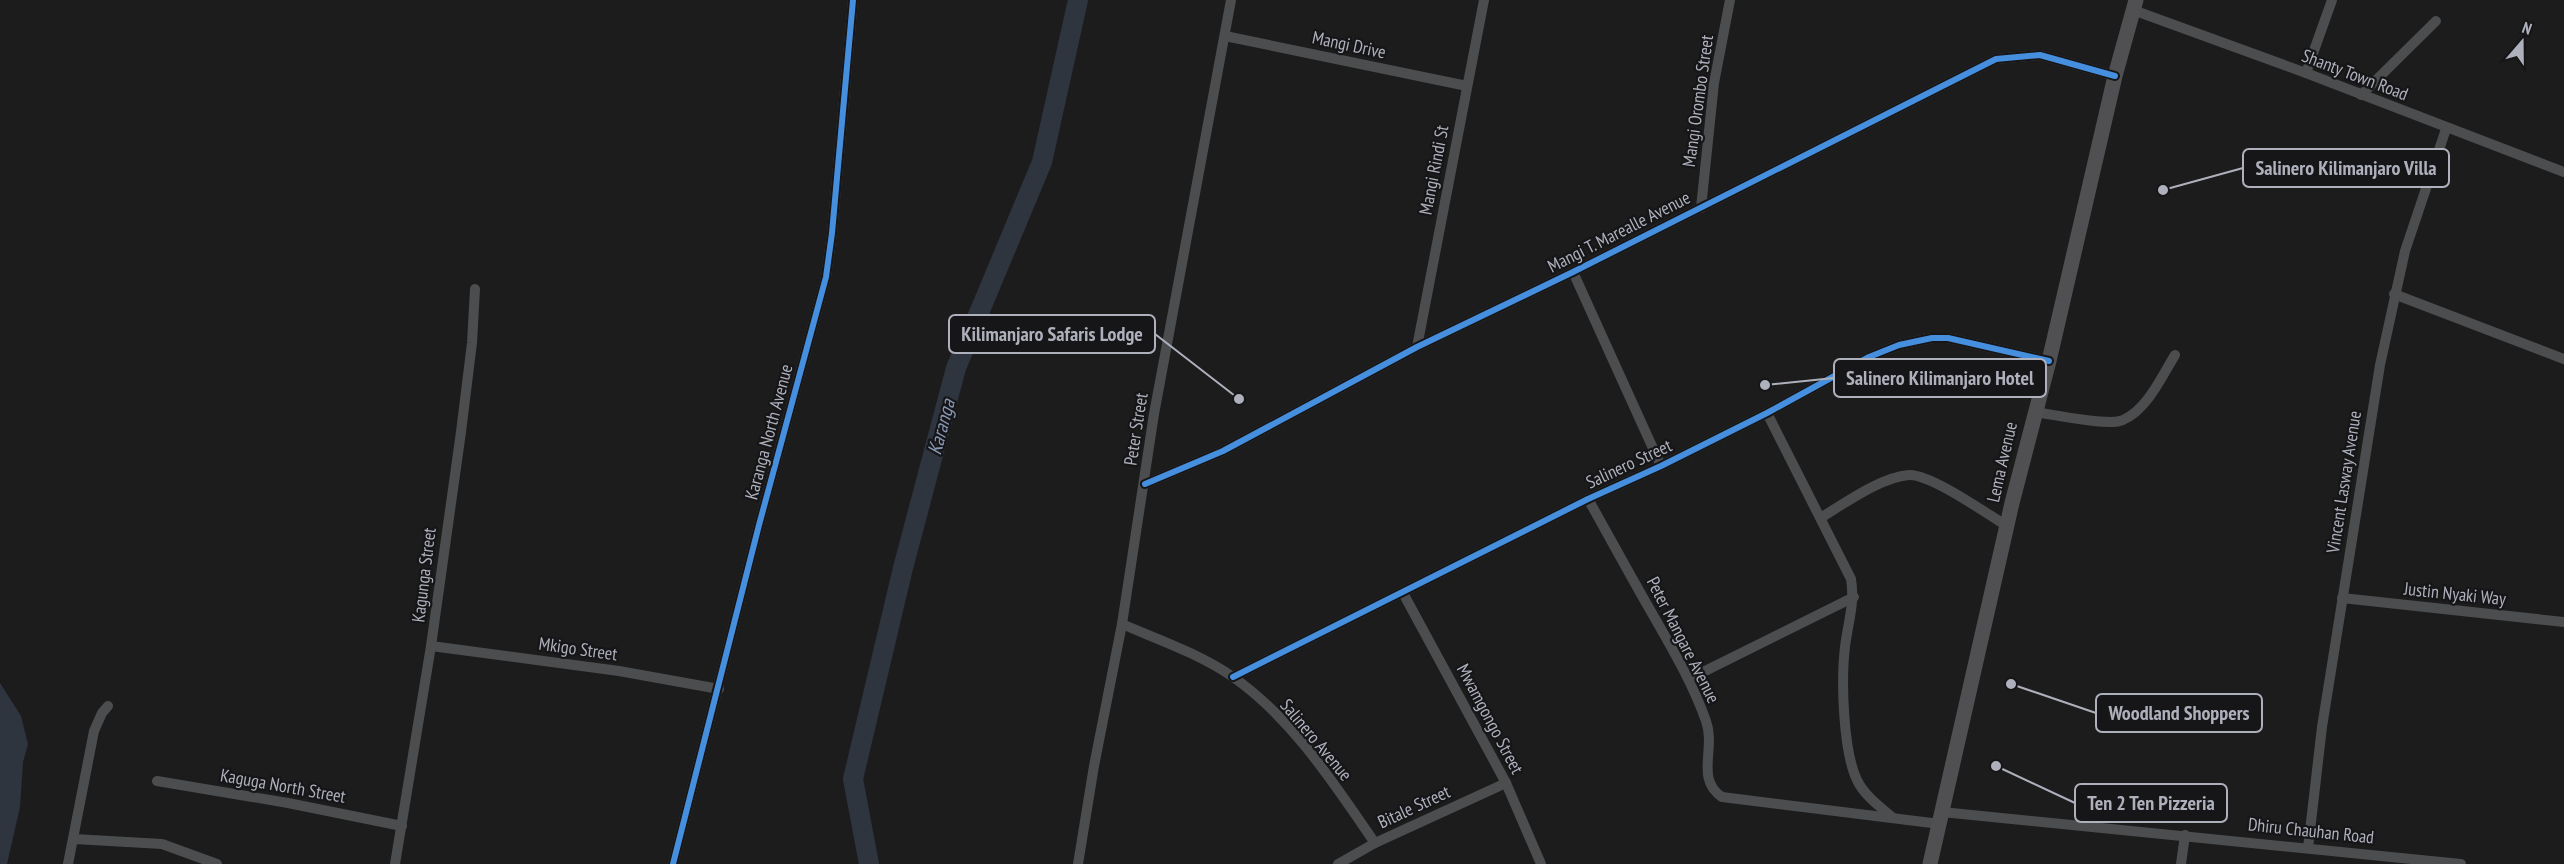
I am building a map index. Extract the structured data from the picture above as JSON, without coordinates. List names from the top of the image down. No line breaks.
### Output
{"streets":{"main road":["Lema Avenue"],"street":["Mangi Drive","Shanty Town Road","Mangi Orombo Street","Mangi Rindi St","Mangi T. Marealle Avenue","Peter Street","Karanga North Avenue","Salinero Street","Vincent Lasway Avenue","Kagunga Street","Justin Nyaki Way","Peter Mangare Avenue","Mkigo Street","Mwamgongo Street","Salinero Avenue","Kaguga North Street","Bitale Street","Dhiru Chauhan Road"]},"crossings":[["Mangi Drive","Mangi Rindi St"],["Mangi Drive","Peter Street"],["Shanty Town Road","Lema Avenue"],["Shanty Town Road","Vincent Lasway Avenue"],["Mangi Orombo Street","Mangi T. Marealle Avenue"],["Mangi Rindi St","Mangi T. Marealle Avenue"],["Mangi T. Marealle Avenue","Peter Street"],["Mangi T. Marealle Avenue","Lema Avenue"],["Peter Street","Salinero Avenue"],["Karanga North Avenue","Mkigo Street"],["Lema Avenue","Salinero Street"],["Lema Avenue","Peter Mangare Avenue"],["Lema Avenue","Dhiru Chauhan Road"],["Salinero Street","Peter Mangare Avenue"],["Salinero Street","Mwamgongo Street"],["Salinero Street","Salinero Avenue"],["Vincent Lasway Avenue","Justin Nyaki Way"],["Vincent Lasway Avenue","Dhiru Chauhan Road"],["Kagunga Street","Mkigo Street"],["Kagunga Street","Kaguga North Street"],["Peter Mangare Avenue","Dhiru Chauhan Road"],["Mwamgongo Street","Bitale Street"],["Salinero Avenue","Bitale Street"]],"water":["Karanga"],"places":["Salinero Kilimanjaro Villa","Salinero Kilimanjaro Hotel","Kilimanjaro Safaris Lodge","Woodland Shoppers","Ten 2 Ten Pizzeria"],"north":"top"}
